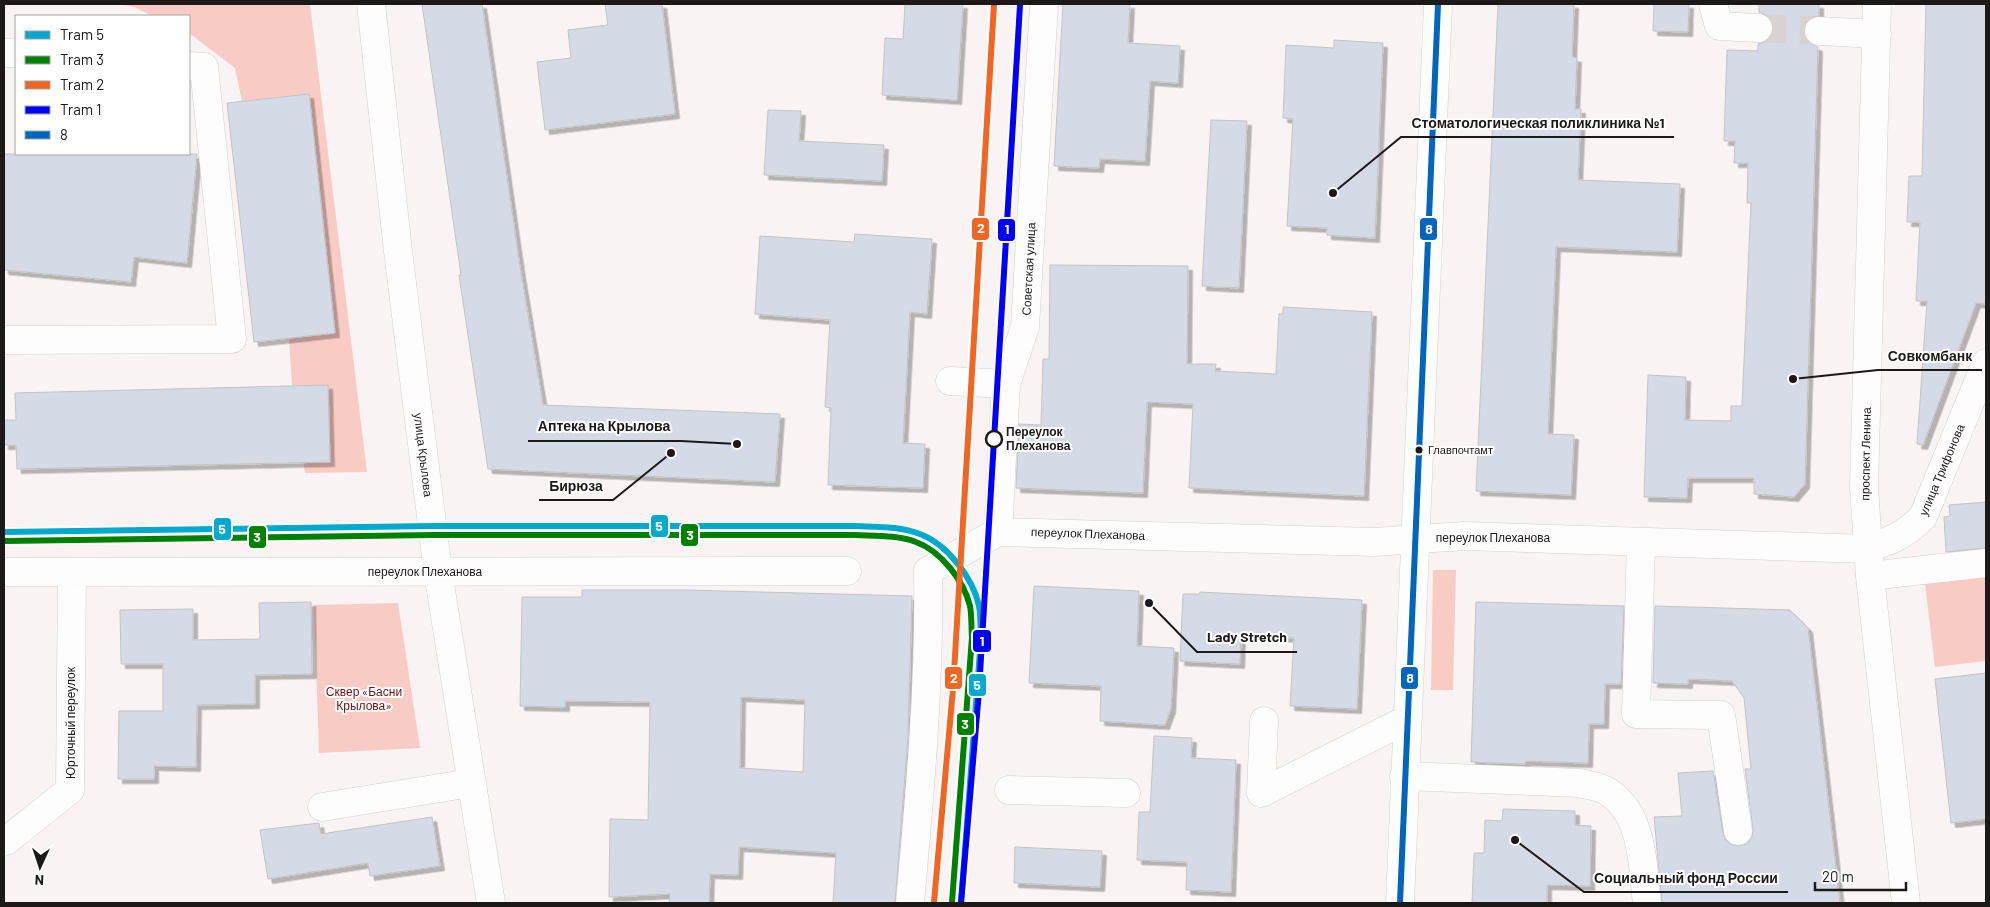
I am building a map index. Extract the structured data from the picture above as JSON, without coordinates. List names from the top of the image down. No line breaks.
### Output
{"streets":{"main road":["Советская улица","проспект Ленина","улица Крылова","улица Трифонова","переулок Плеханова","Юрточный переулок"]},"crossings":[["Советская улица","переулок Плеханова"],["проспект Ленина","улица Трифонова"],["проспект Ленина","переулок Плеханова"],["улица Крылова","переулок Плеханова"],["улица Трифонова","переулок Плеханова"],["переулок Плеханова","Юрточный переулок"]],"parks":["Сквер «Басни Крылова»"],"places":["Стоматологическая поликлиника №1","Совкомбанк","Переулок Плеханова","Аптека на Крылова","Главпочтамт","Бирюза","Lady Stretch","Социальный фонд России"],"lines":["tram line 2","transit line 8","tram line 1","tram line 5","tram line 3"],"legend":["Tram 5","Tram 3","Tram 2","Tram 1","8"],"scale_bar":"20 m","north":"bottom"}
